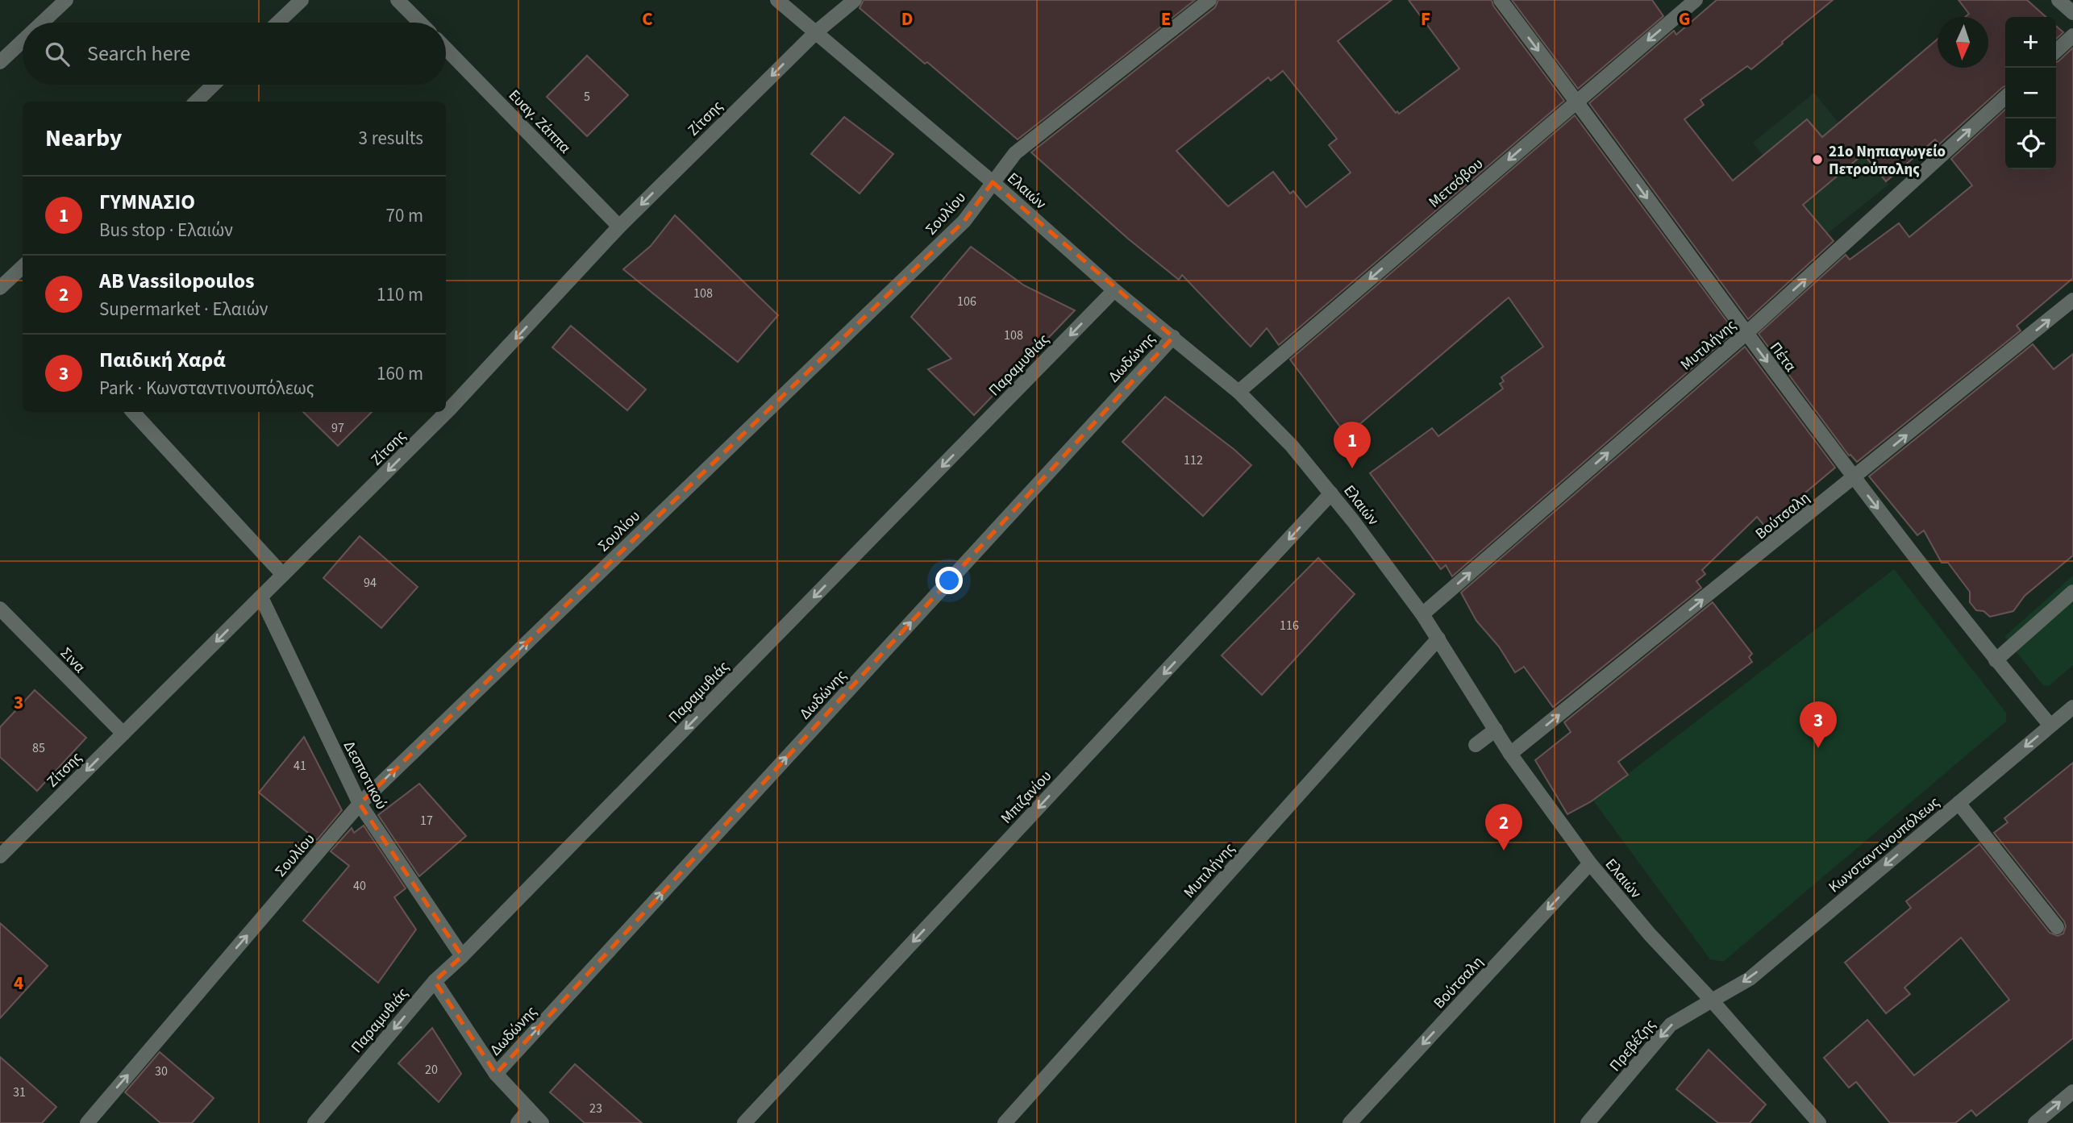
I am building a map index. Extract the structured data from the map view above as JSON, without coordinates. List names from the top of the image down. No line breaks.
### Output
{"streets":{"street":["Ζίτσης","Ευαγ. Ζάππα","Μετσόβου","Ελαιών","Σουλίου","Μυτιλήνης","Πέτα","Δωδώνης","Παραμυθιάς","Βούτσαλη","Σινα","Δεσποτικού","Μπιζανίου","Κωνσταντινουπόλεως","Πρεβέζης"]},"crossings":[["Ζίτσης","Ευαγ. Ζάππα"],["Ζίτσης","Ελαιών"],["Ζίτσης","Σινα"],["Ζίτσης","Δεσποτικού"],["Μετσόβου","Ελαιών"],["Μετσόβου","Πέτα"],["Ελαιών","Σουλίου"],["Ελαιών","Μυτιλήνης"],["Ελαιών","Δωδώνης"],["Ελαιών","Παραμυθιάς"],["Ελαιών","Βούτσαλη"],["Ελαιών","Μπιζανίου"],["Ελαιών","Κωνσταντινουπόλεως"],["Ελαιών","Πρεβέζης"],["Σουλίου","Δεσποτικού"],["Μυτιλήνης","Πέτα"],["Πέτα","Βούτσαλη"],["Πέτα","Κωνσταντινουπόλεως"],["Παραμυθιάς","Δεσποτικού"],["Κωνσταντινουπόλεως","Πρεβέζης"]],"one_way":["Ζίτσης","Μετσόβου","Σουλίου","Μυτιλήνης","Πέτα","Δωδώνης","Παραμυθιάς","Μπιζανίου","Κωνσταντινουπόλεως","Πρεβέζης"],"places":["21ο Νηπιαγωγείο Πετρούπολης"],"house_numbers":["5","108","106","108","97","112","94","116","85","41","17","40","20","30","31","23"],"north":"bottom","page":{"map_buttons":["+","−"],"search":"Search here","heading":["Nearby","3 results"],"list":[{"mark":"1","name":"ΓΥΜΝΑΣΙΟ","note":"Bus stop · Ελαιών","value":"70 m"},{"mark":"2","name":"AB Vassilopoulos","note":"Supermarket · Ελαιών","value":"110 m"},{"mark":"3","name":"Παιδική Χαρά","note":"Park · Κωνσταντινουπόλεως","value":"160 m"}],"pins":["1","3","2"]},"grid":{"columns":["C","D","E","F","G"],"rows":["3","4"]}}
